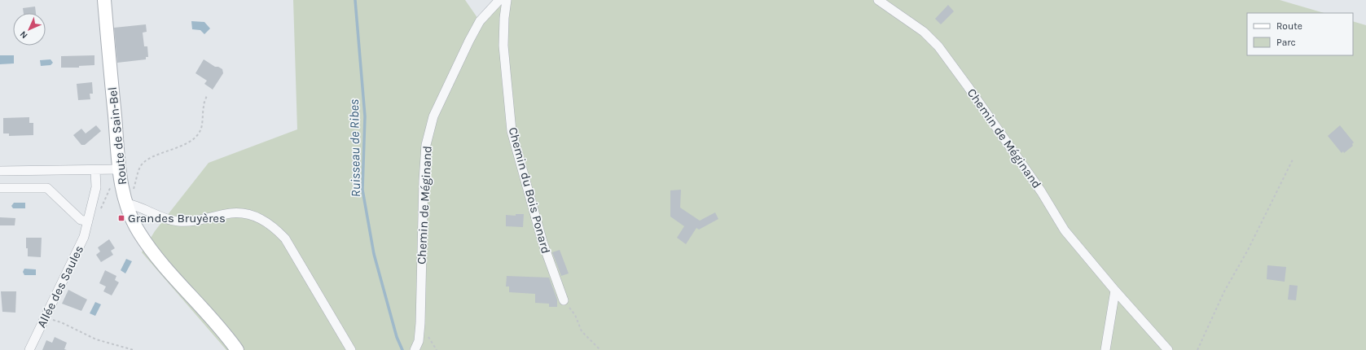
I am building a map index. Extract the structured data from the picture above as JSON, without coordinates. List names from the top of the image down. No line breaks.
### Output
{"streets":{"main road":["Route de Sain-Bel"],"street":["Chemin de Méginand","Chemin du Bois Ponard","Allée des Saules"]},"water":["Ruisseau de Ribes"],"places":{"transit":["Grandes Bruyères"]},"legend":["Route","Parc"],"north":"bottom left"}
